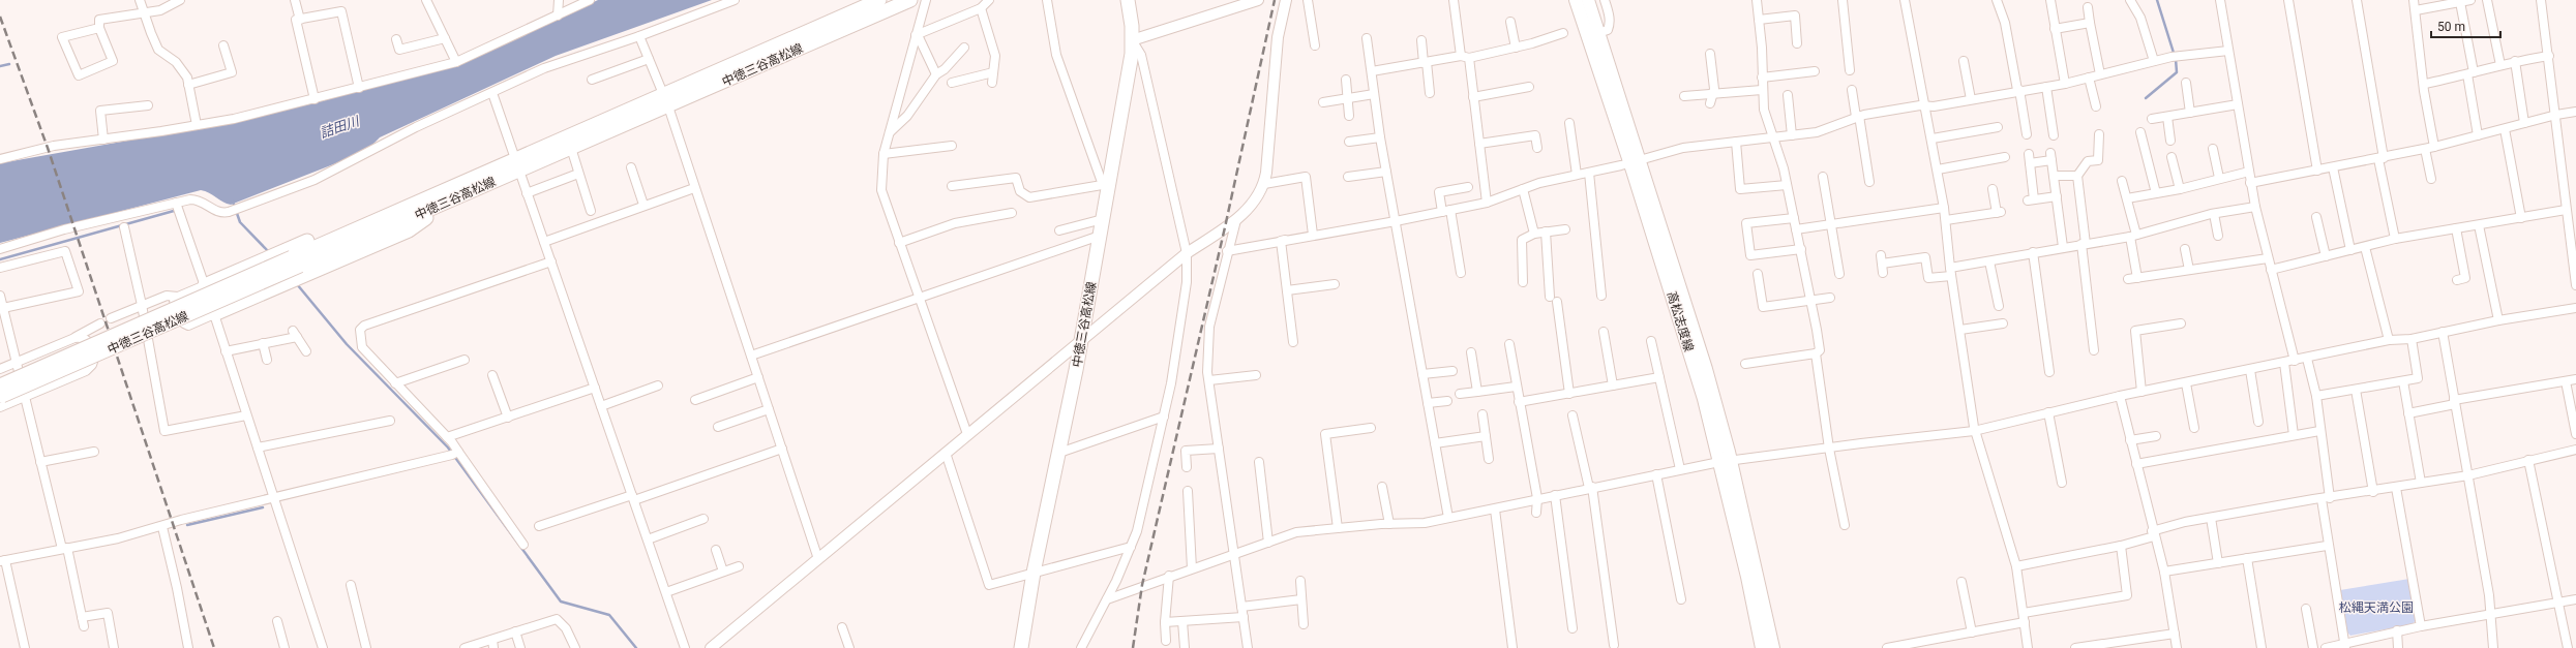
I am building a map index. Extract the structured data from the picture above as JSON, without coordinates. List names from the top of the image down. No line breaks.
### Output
{"streets":{"main road":["中徳三谷高松線","高松志度線"]},"water":["詰田川"],"parks":["松縄天満公園"],"scale_bar":"50 m"}
